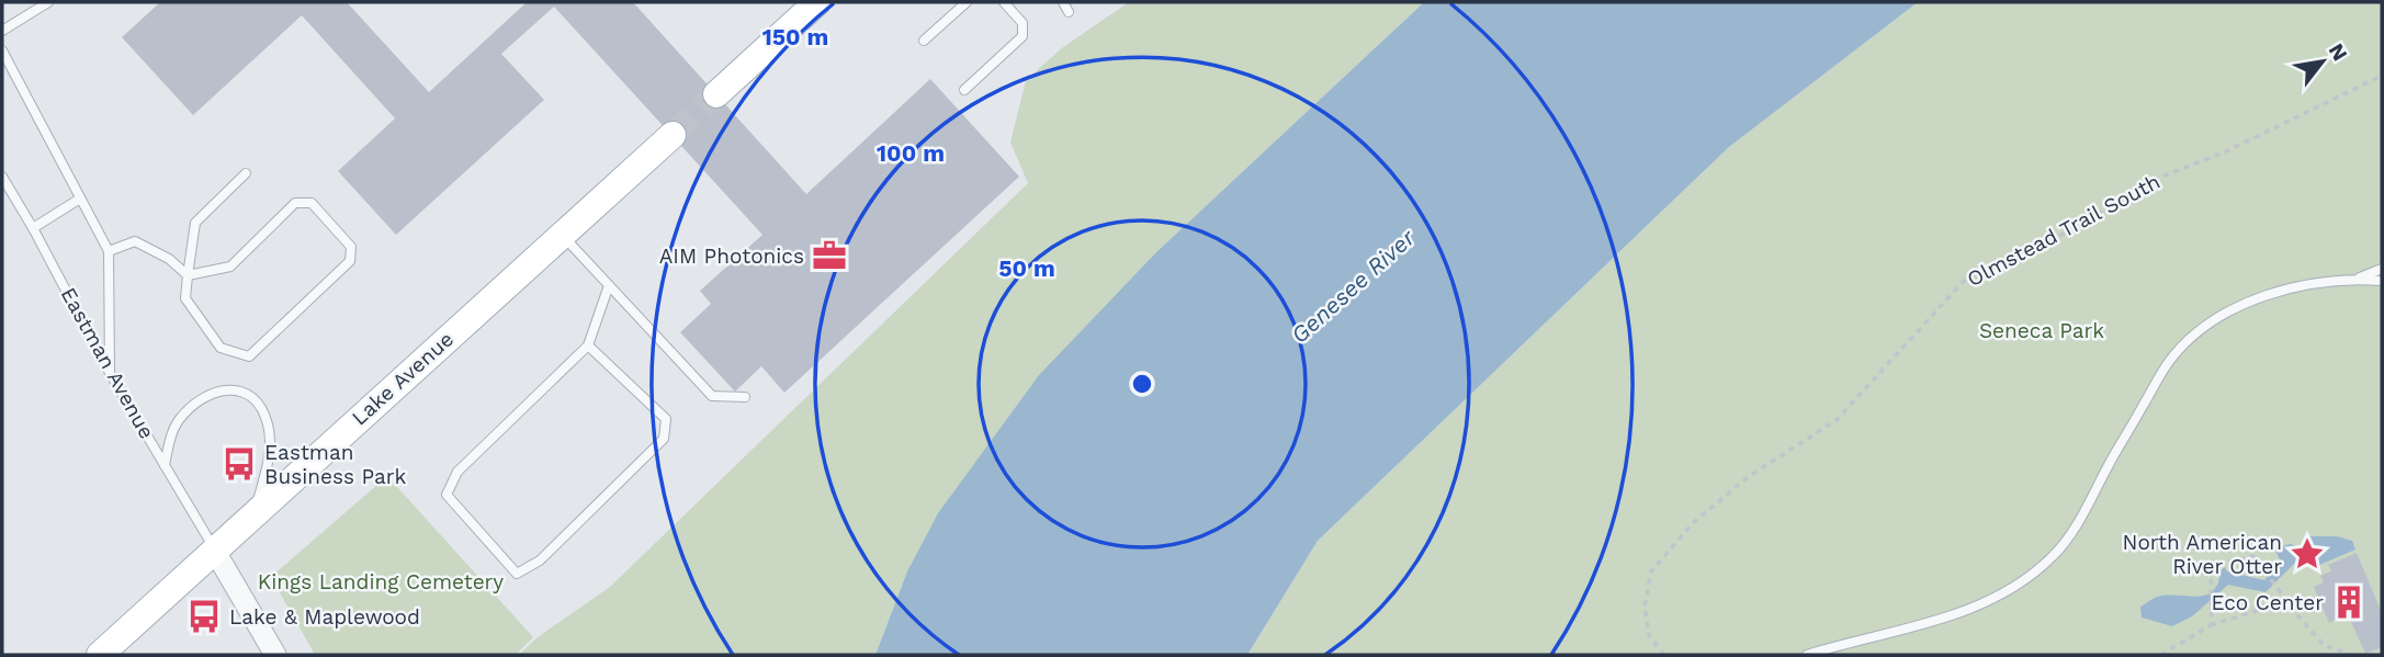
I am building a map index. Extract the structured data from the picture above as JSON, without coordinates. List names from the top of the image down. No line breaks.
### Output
{"streets":{"main road":["Lake Avenue"],"lane":["Eastman Avenue"],"path":["Olmstead Trail South"]},"crossings":[["Eastman Avenue","Lake Avenue"]],"water":["Genesee River"],"parks":["Seneca Park","Kings Landing Cemetery"],"places":{"office":["AIM Photonics"],"bus stop":["Eastman Business Park","Lake & Maplewood"],"place":["North American River Otter"],"building":["Eco Center"]},"north":"top right","rings":["150 m","100 m","50 m"]}
